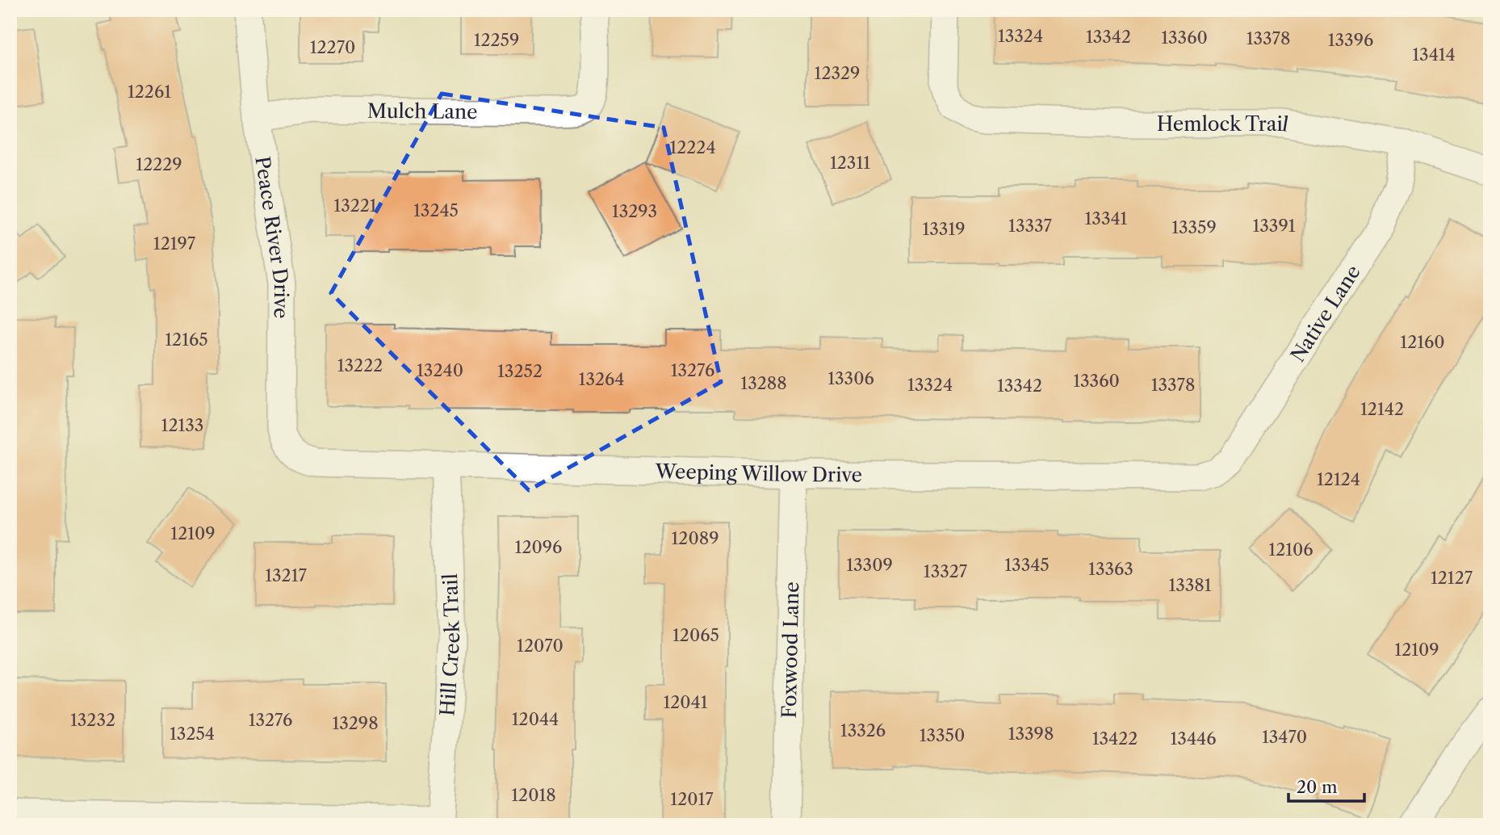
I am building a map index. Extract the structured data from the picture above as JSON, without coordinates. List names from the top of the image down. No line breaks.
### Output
{"streets":{"street":["Mulch Lane","Hemlock Trail","Peace River Drive","Native Lane","Weeping Willow Drive","Hill Creek Trail","Foxwood Lane"]},"crossings":[["Mulch Lane","Peace River Drive"],["Hemlock Trail","Native Lane"],["Peace River Drive","Weeping Willow Drive"],["Native Lane","Weeping Willow Drive"],["Weeping Willow Drive","Hill Creek Trail"],["Weeping Willow Drive","Foxwood Lane"]],"house_numbers":["13324","13342","13360","13378","12259","13396","12270","13414","12329","12261","12224","12311","12229","13221","13245","13293","13341","13337","13391","13359","13319","12197","12165","12160","13222","13240","13276","13252","13306","13264","13360","13288","13324","13378","13342","12142","12133","12124","12109","12089","12096","12106","13309","13345","13363","13327","13217","12127","13381","12065","12070","12109","12041","12044","13232","13276","13298","13326","13254","13398","13350","13470","13422","13446","12018","12017"],"scale_bar":"20 m"}
